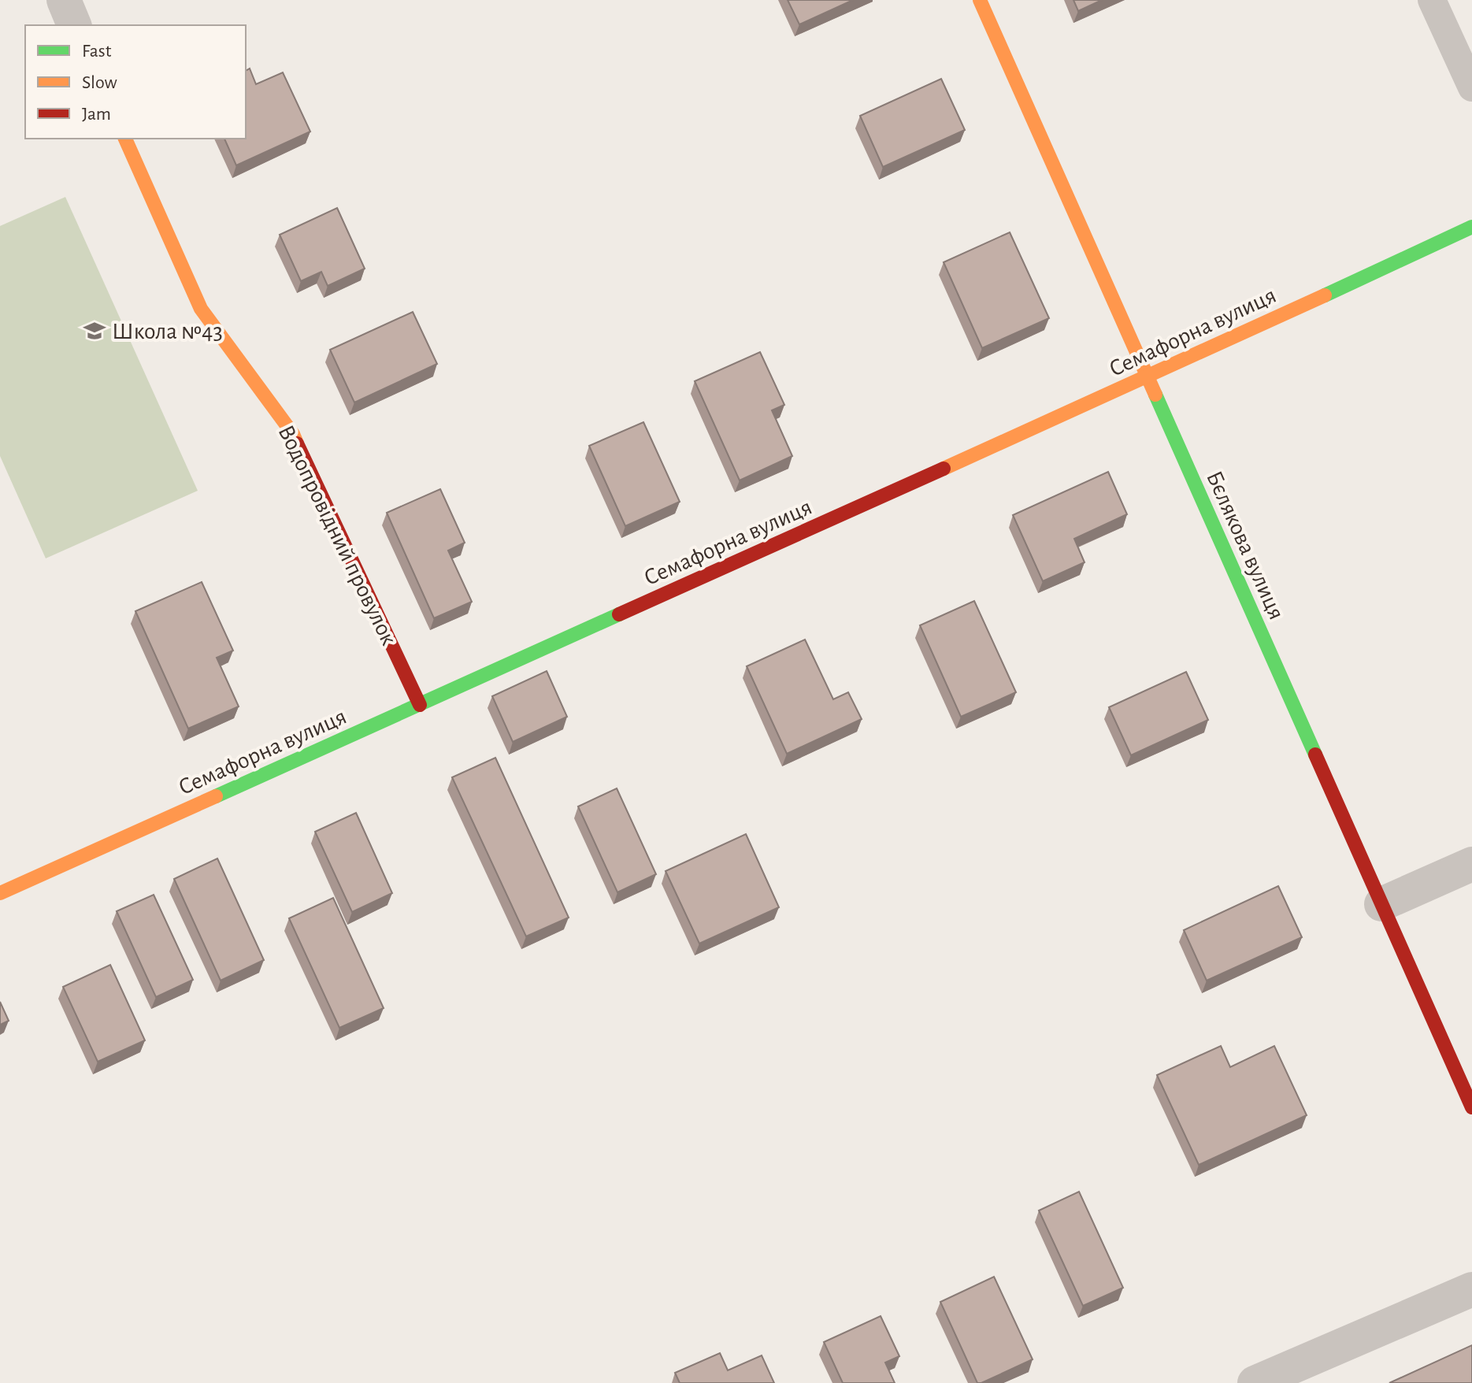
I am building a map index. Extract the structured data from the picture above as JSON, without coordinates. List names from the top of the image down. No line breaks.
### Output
{"streets":{"street":["Семафорна вулиця","Водопровідний провулок","Бєлякова вулиця"]},"crossings":[["Семафорна вулиця","Водопровідний провулок"],["Семафорна вулиця","Бєлякова вулиця"]],"places":{"school or university":["Школа №43"]},"legend":["Fast","Slow","Jam"]}
